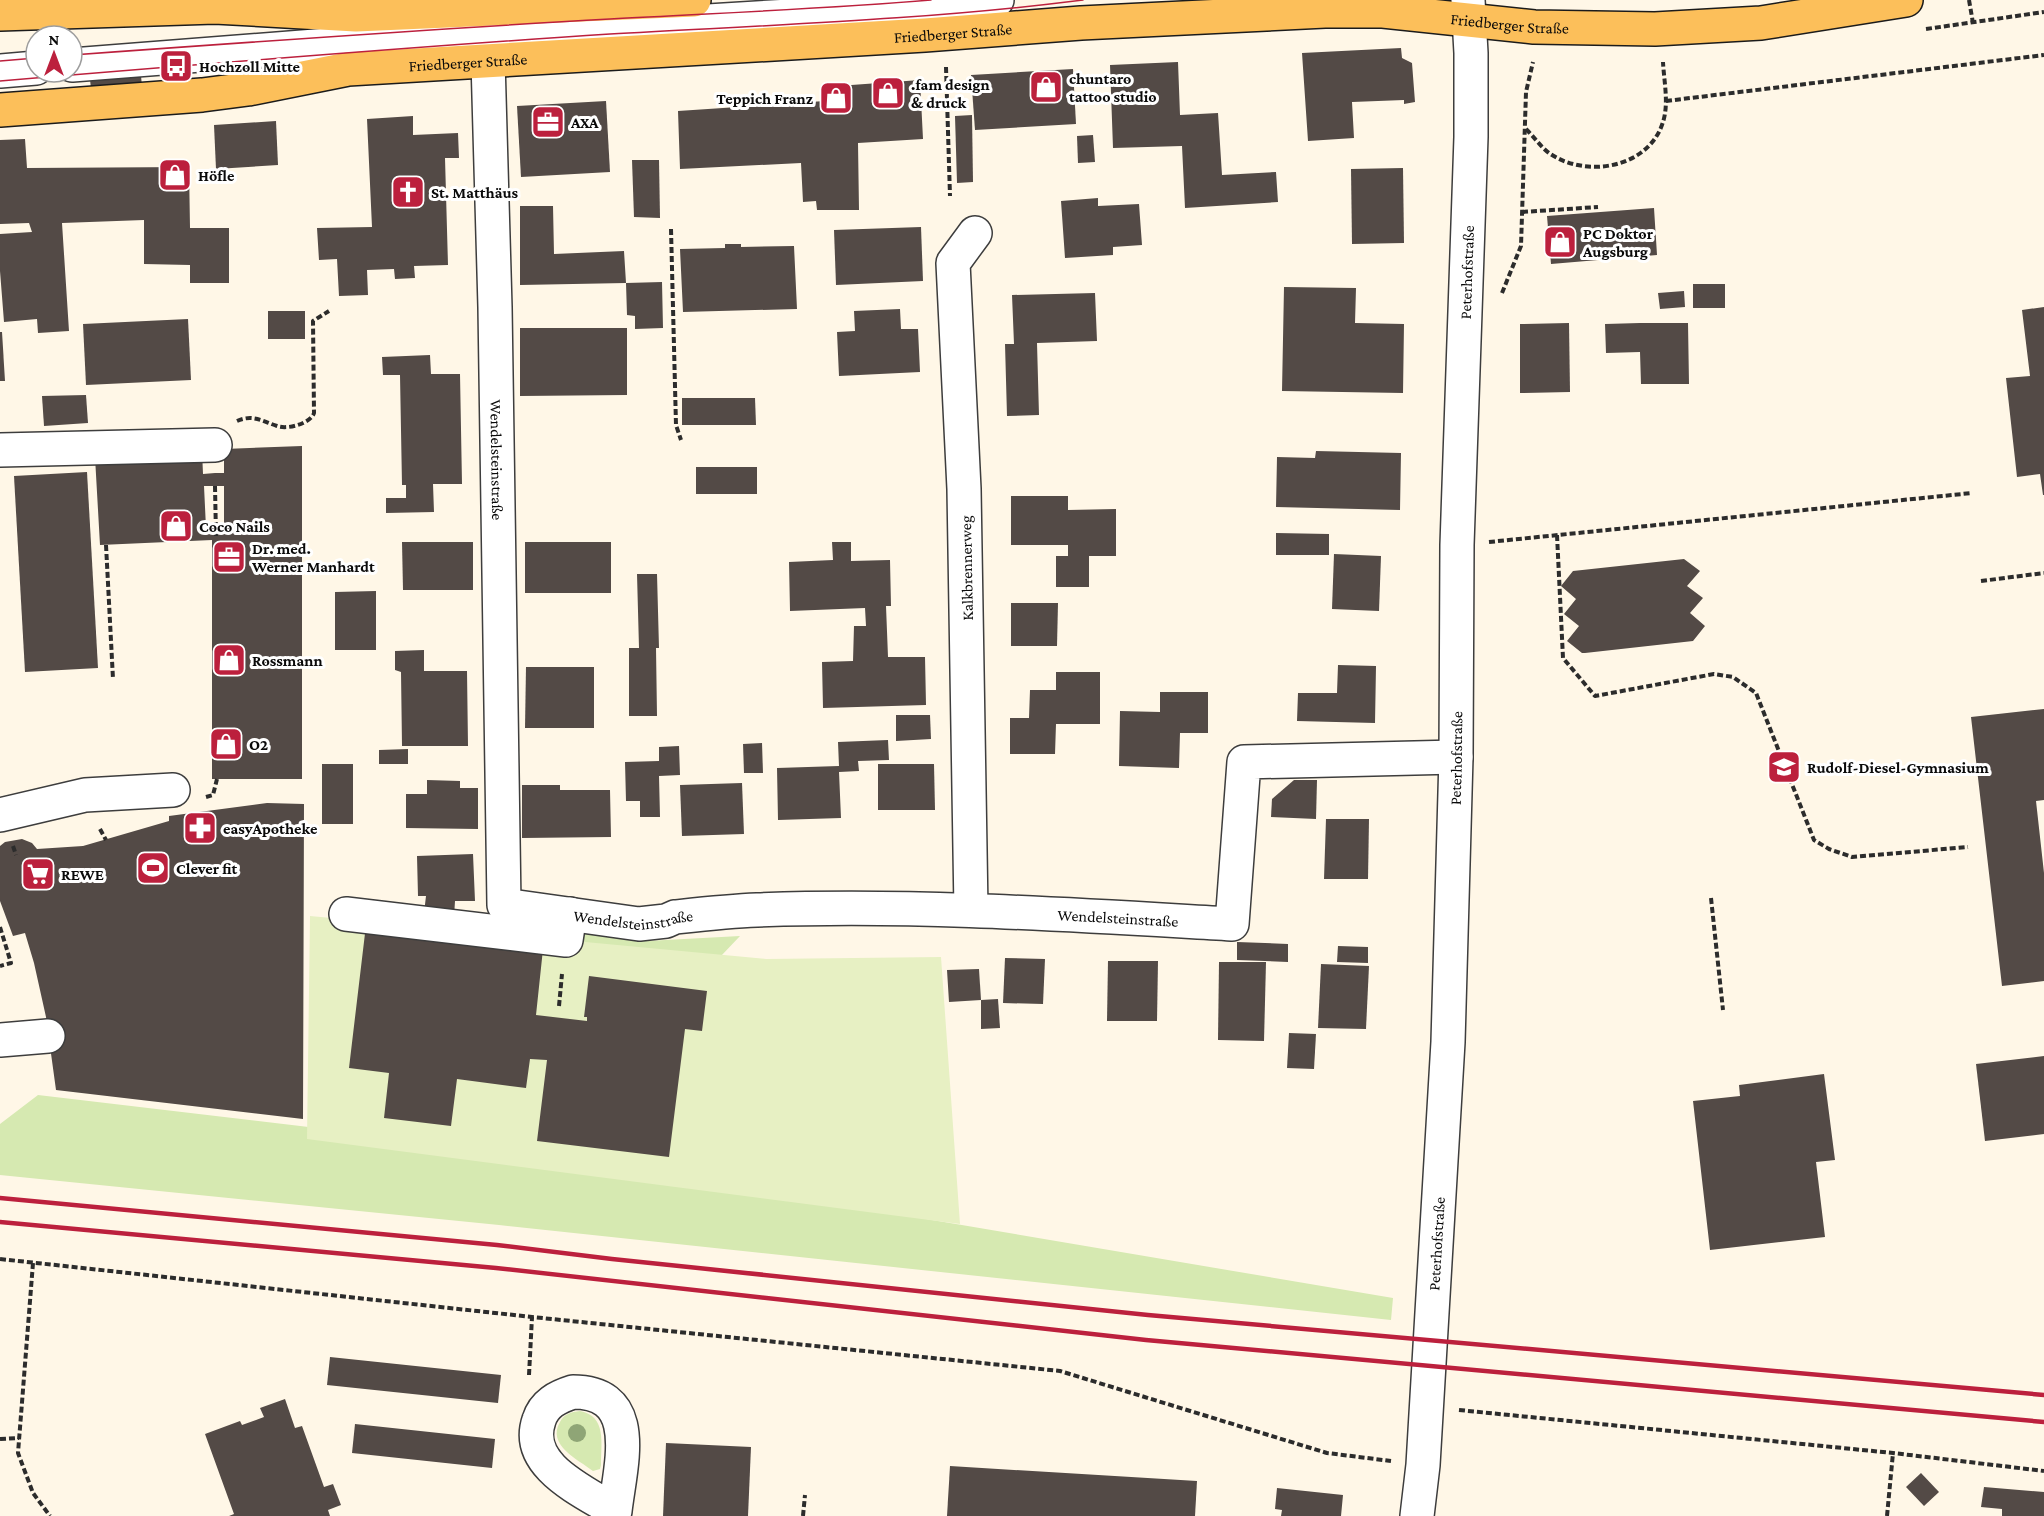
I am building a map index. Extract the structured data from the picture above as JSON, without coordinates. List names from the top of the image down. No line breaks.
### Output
{"streets":{"main road":["Friedberger Straße"],"street":["Peterhofstraße","Wendelsteinstraße","Kalkbrennerweg"]},"crossings":[["Friedberger Straße","Peterhofstraße"],["Friedberger Straße","Wendelsteinstraße"],["Peterhofstraße","Wendelsteinstraße"],["Wendelsteinstraße","Kalkbrennerweg"]],"places":{"bus stop":["Hochzoll Mitte"],"shop":["chuntaro tattoo studio",".fam design & druck","Teppich Franz","Höfle","PC Doktor Augsburg","Coco Nails","Rossmann","O2"],"office":["AXA","Dr. med. Werner Manhardt"],"church":["St. Matthäus"],"school or university":["Rudolf-Diesel-Gymnasium"],"pharmacy":["easyApotheke"],"sports":["Clever fit"],"supermarket":["REWE"]},"north":"top"}
